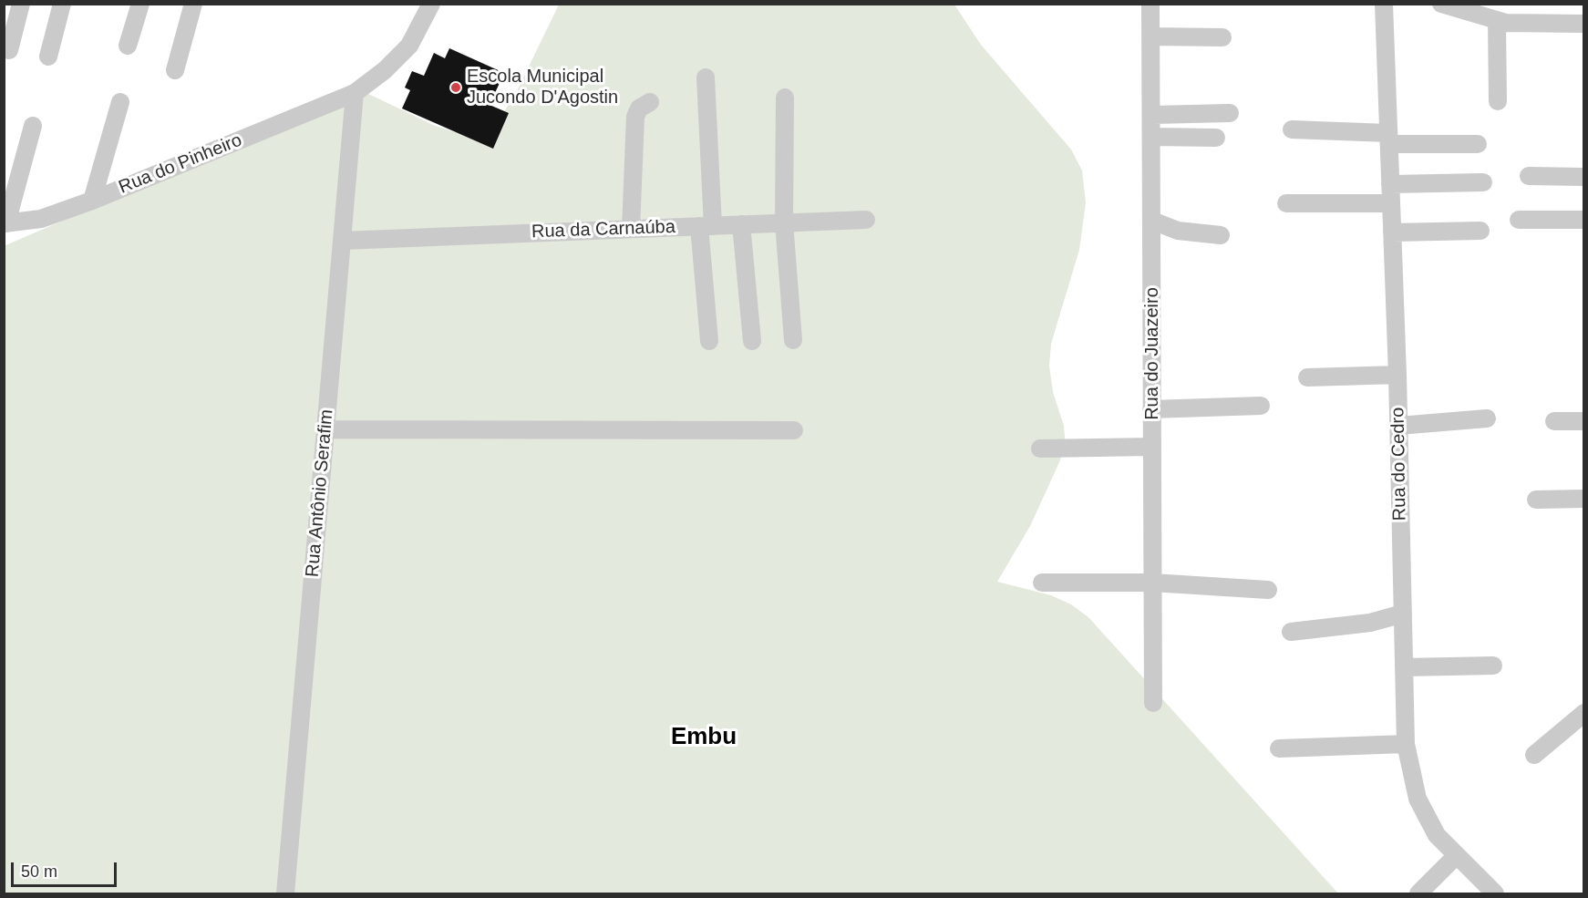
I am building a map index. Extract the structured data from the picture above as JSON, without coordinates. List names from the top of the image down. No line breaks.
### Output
{"streets":{"street":["Rua do Pinheiro","Rua da Carnaúba","Rua do Juazeiro","Rua do Cedro","Rua Antônio Serafim"]},"crossings":[["Rua do Pinheiro","Rua Antônio Serafim"],["Rua da Carnaúba","Rua Antônio Serafim"]],"districts":["Embu"],"places":["Escola Municipal Jucondo D'Agostin"],"scale_bar":"50 m"}
